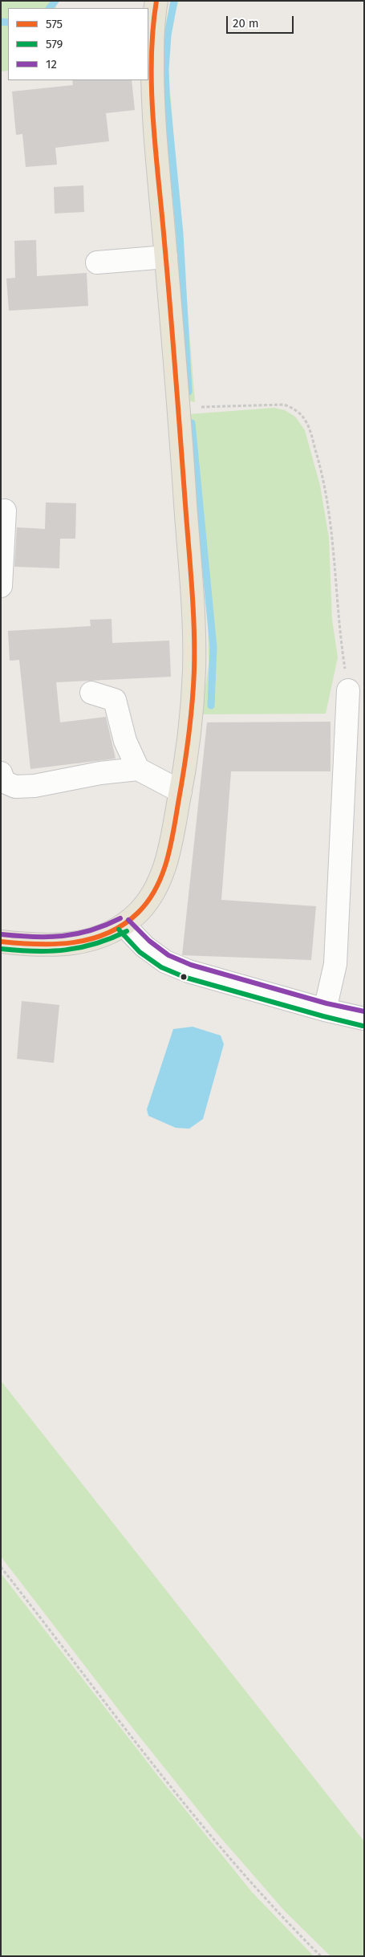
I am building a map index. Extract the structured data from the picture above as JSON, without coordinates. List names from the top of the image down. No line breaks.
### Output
{"lines":["transit line 575","transit line 12","transit line 579"],"legend":["575","579","12"],"scale_bar":"20 m"}
